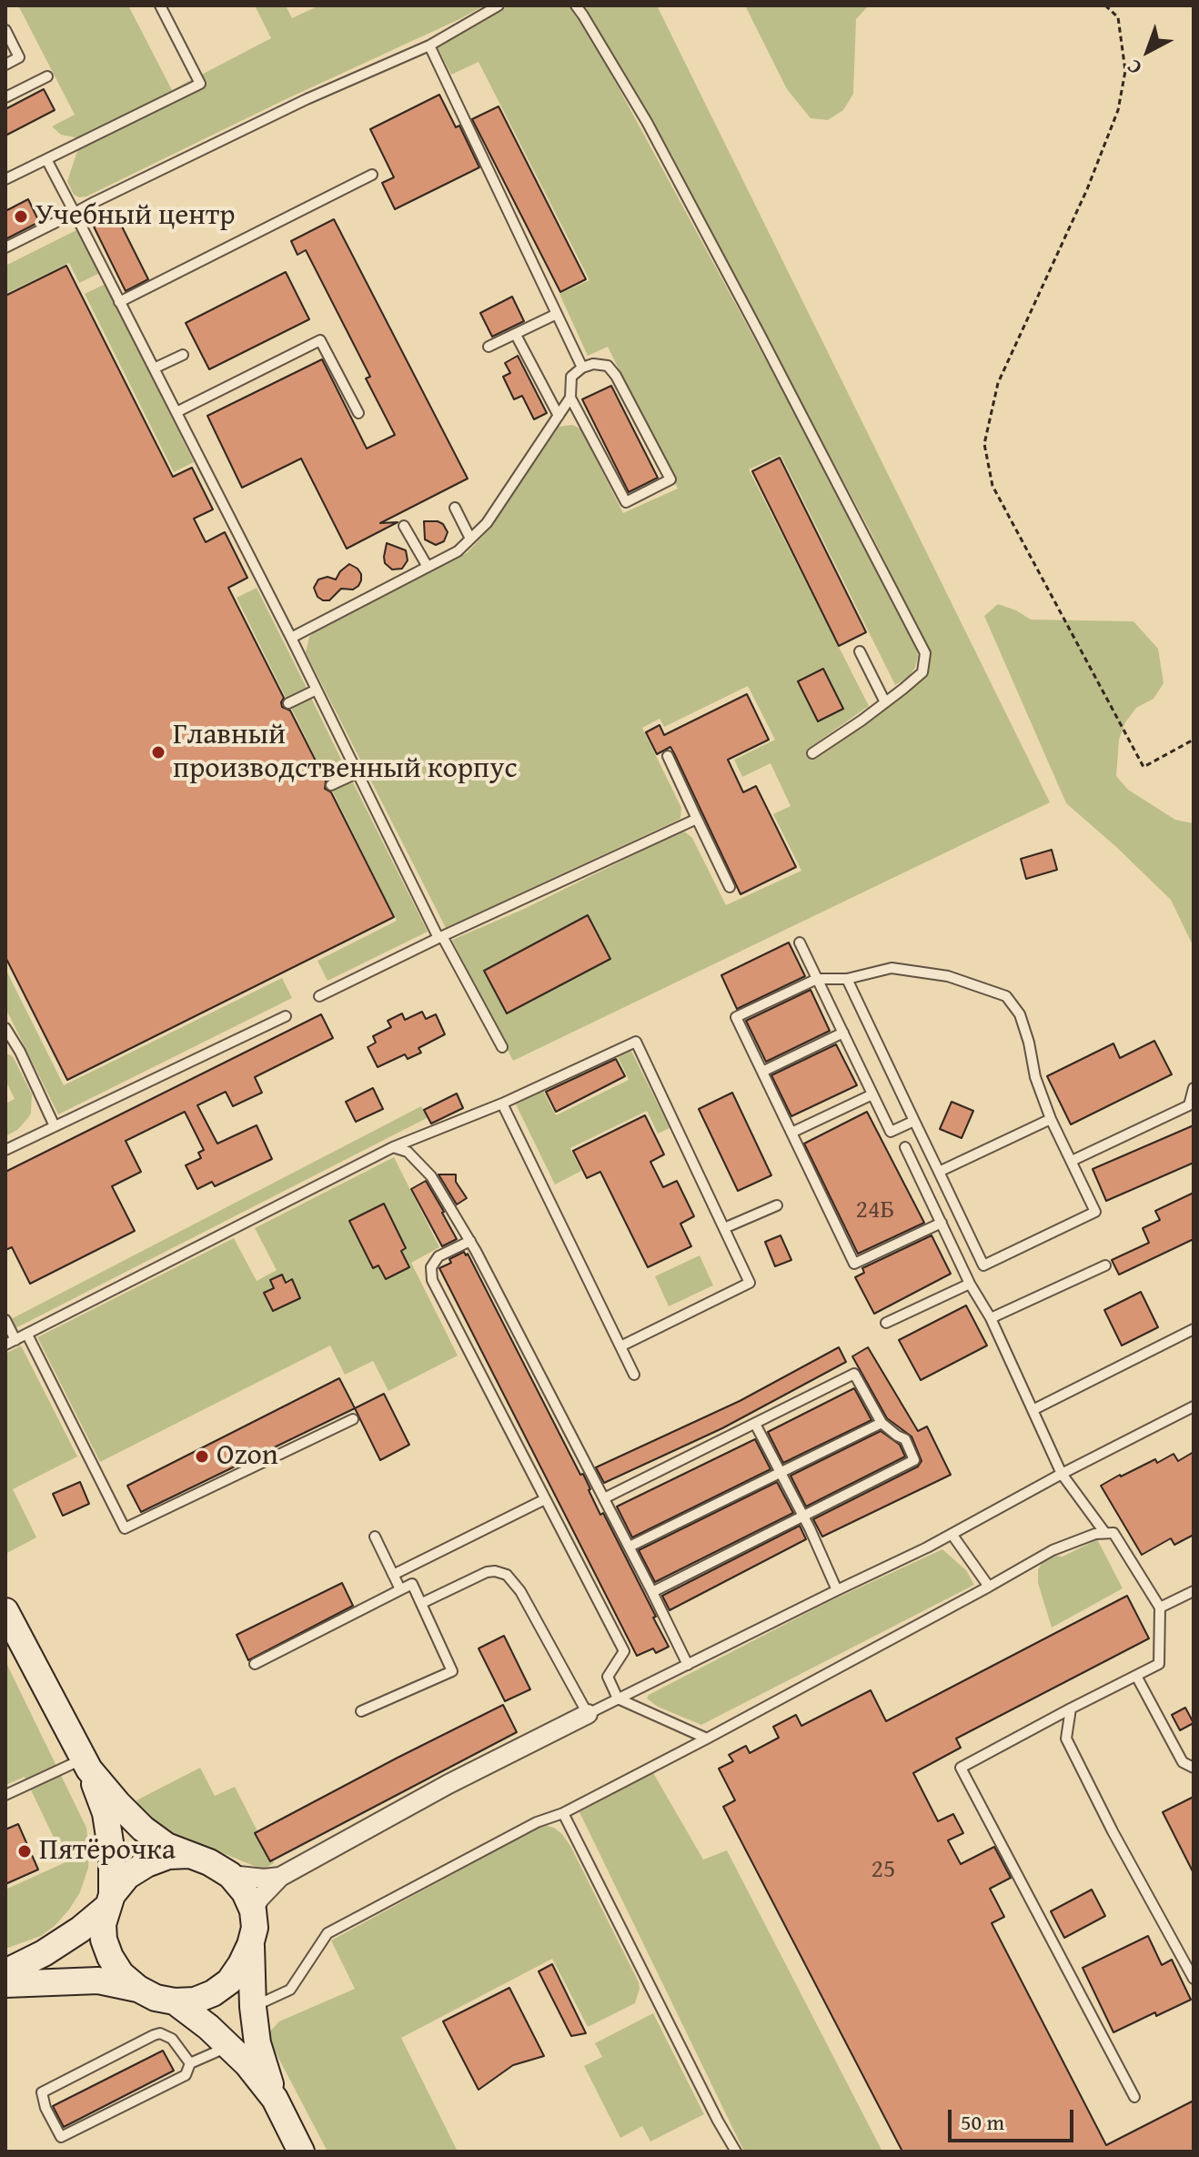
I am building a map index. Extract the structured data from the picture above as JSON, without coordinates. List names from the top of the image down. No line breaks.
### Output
{"places":["Учебный центр","Главный производственный корпус","Ozon","Пятёрочка"],"house_numbers":["24Б","25"],"scale_bar":"50 m","north":"bottom left"}
